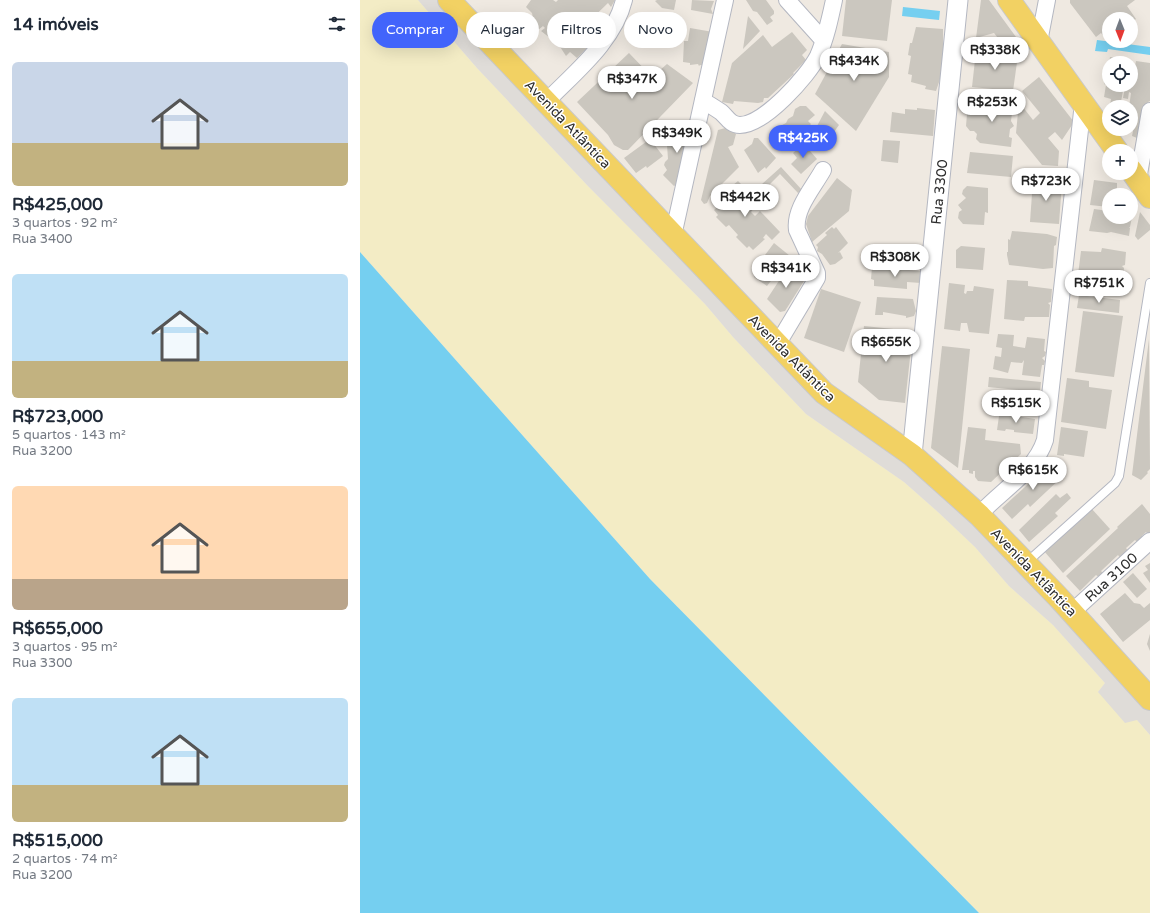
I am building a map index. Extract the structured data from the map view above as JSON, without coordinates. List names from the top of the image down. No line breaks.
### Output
{"streets":{"main road":["Avenida Atlântica"],"street":["Rua 3300","Rua 3100"]},"crossings":[["Avenida Atlântica","Rua 3300"],["Avenida Atlântica","Rua 3100"]],"north":"bottom","page":{"heading":"14 imóveis","map_buttons":["+","−"],"chip":["Comprar","Alugar","Filtros","Novo"],"price":["R$338K","R$434K","R$347K","R$253K","R$349K","R$425K","R$723K","R$442K","R$308K","R$341K","R$751K","R$655K","R$515K","R$615K"],"list":[{"name":"R$425,000","note":"3 quartos · 92 m² · Rua 3400"},{"name":"R$723,000","note":"5 quartos · 143 m² · Rua 3200"},{"name":"R$655,000","note":"3 quartos · 95 m² · Rua 3300"},{"name":"R$515,000","note":"2 quartos · 74 m² · Rua 3200"}]}}
